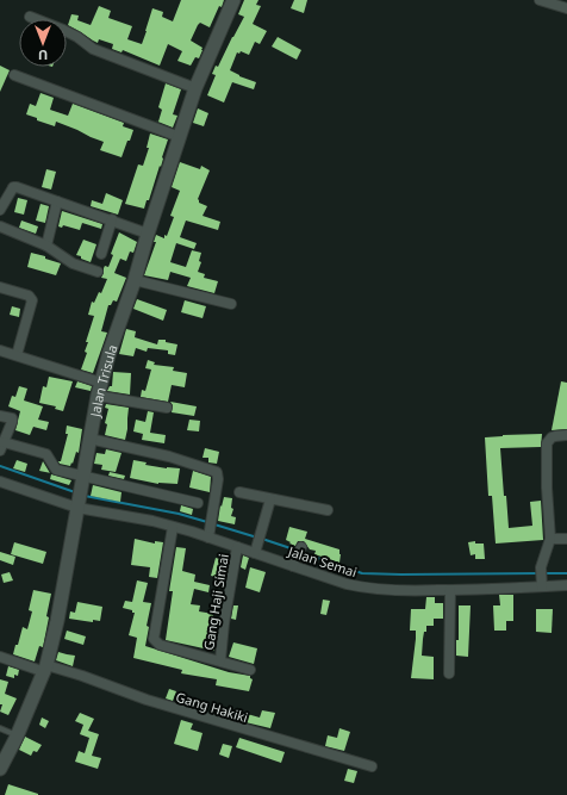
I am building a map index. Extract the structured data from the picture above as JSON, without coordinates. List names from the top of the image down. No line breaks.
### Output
{"streets":{"street":["Jalan Trisula","Jalan Semai","Gang Haji Simai","Gang Hakiki"]},"crossings":[["Jalan Trisula","Jalan Semai"],["Jalan Trisula","Gang Hakiki"],["Jalan Semai","Gang Haji Simai"]],"north":"bottom"}
